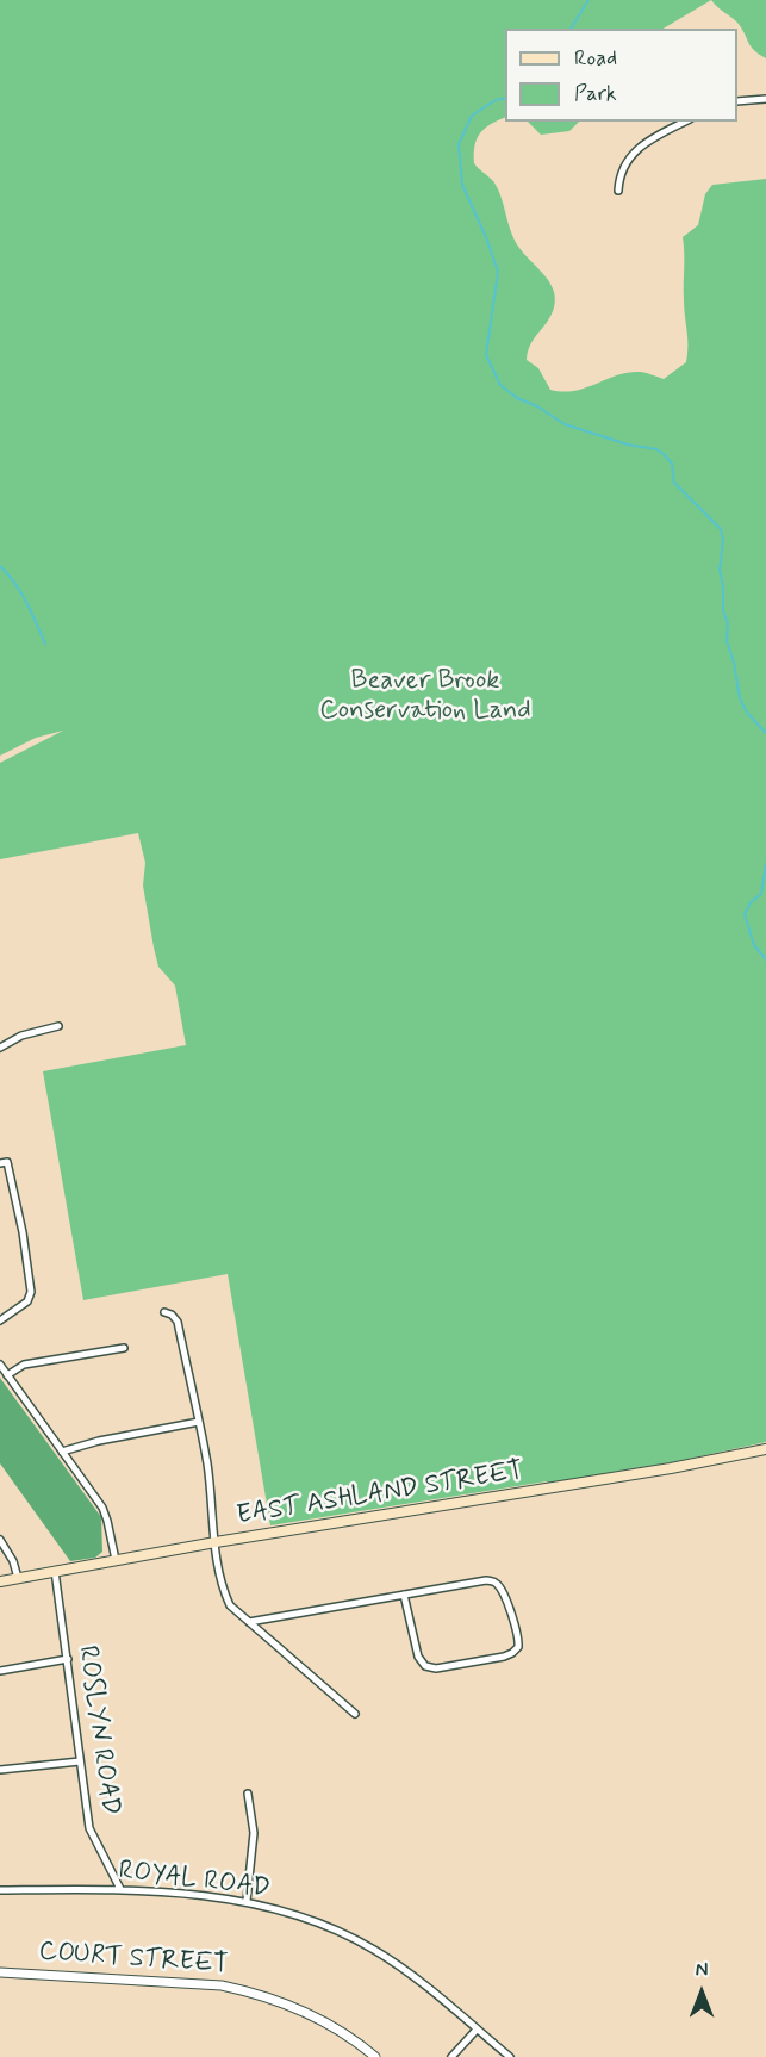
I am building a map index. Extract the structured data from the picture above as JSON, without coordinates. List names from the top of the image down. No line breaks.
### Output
{"streets":{"main road":["EAST ASHLAND STREET"],"street":["ROSLYN ROAD","ROYAL ROAD","COURT STREET"]},"crossings":[["EAST ASHLAND STREET","ROSLYN ROAD"],["ROSLYN ROAD","ROYAL ROAD"]],"parks":["Beaver Brook Conservation Land"],"legend":["Road","Park"],"north":"top"}
